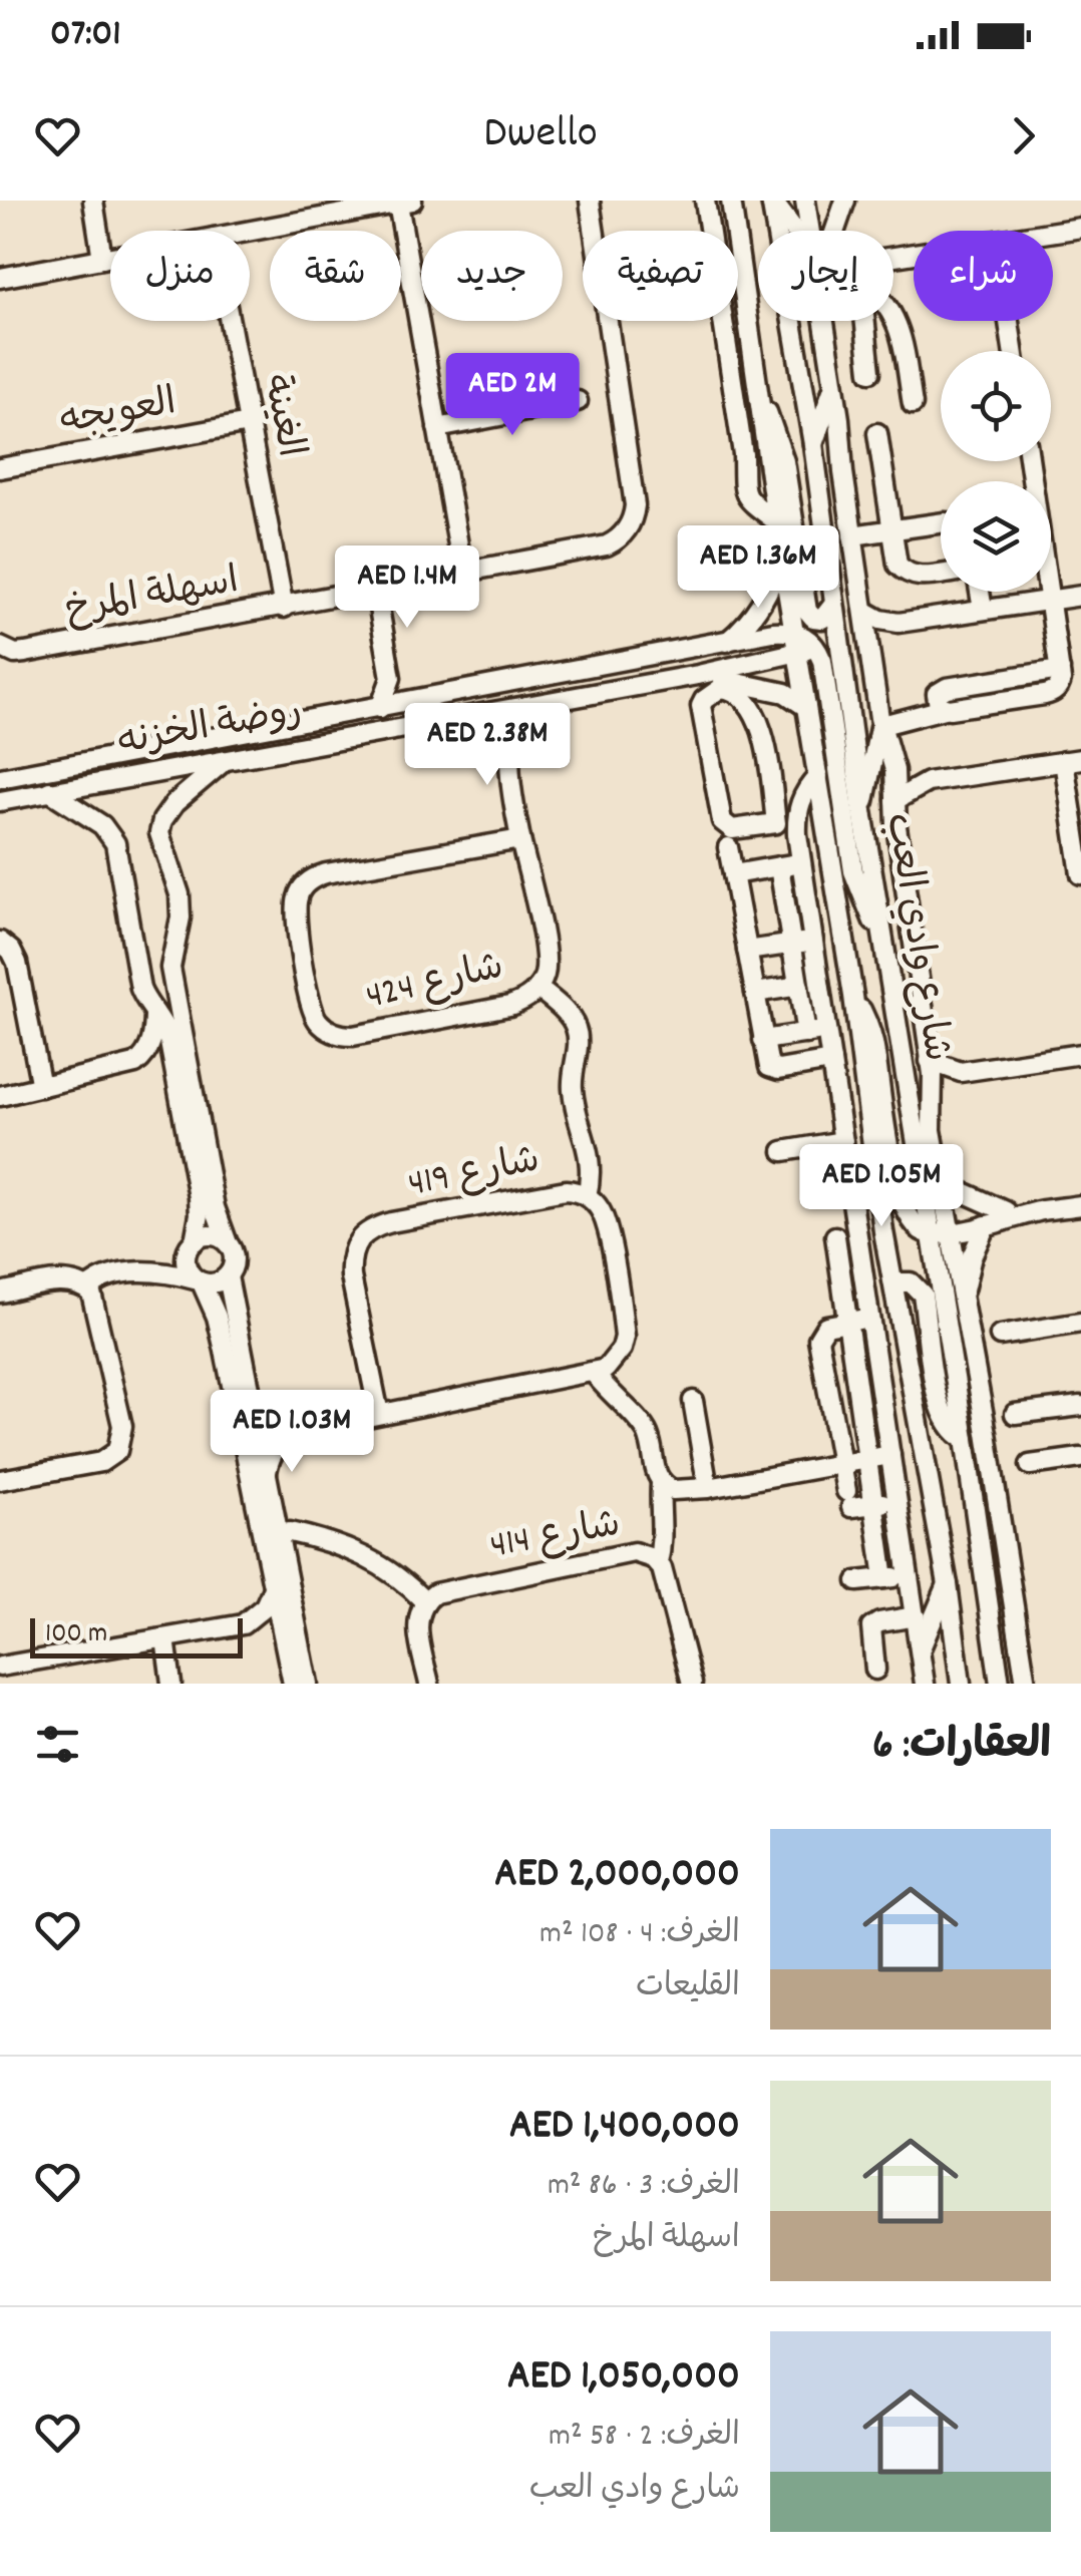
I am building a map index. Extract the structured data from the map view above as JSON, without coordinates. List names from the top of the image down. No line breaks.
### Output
{"streets":{"street":["العويجه","الغينة","اسهلة المرخ","روضة الخزنه","شارع وادي العب","شارع 424","شارع 419","شارع 414"]},"crossings":[["العويجه","الغينة"],["الغينة","اسهلة المرخ"],["روضة الخزنه","شارع وادي العب"],["روضة الخزنه","شارع 424"]],"scale_bar":"100 m","page":{"status":"07:01","header":"Dwello","chip":["شراء","إيجار","تصفية","جديد","شقة","منزل"],"price":["AED 2M","AED 1.36M","AED 1.4M","AED 2.38M","AED 1.05M","AED 1.03M"],"scale":"100 m","heading":"العقارات: 6","list":[{"name":"AED 2,000,000","note":"الغرف: 4 · 108 m² · القليعات"},{"name":"AED 1,400,000","note":"الغرف: 3 · 86 m² · اسهلة المرخ"},{"name":"AED 1,050,000","note":"الغرف: 2 · 58 m² · شارع وادي العب"}]}}
